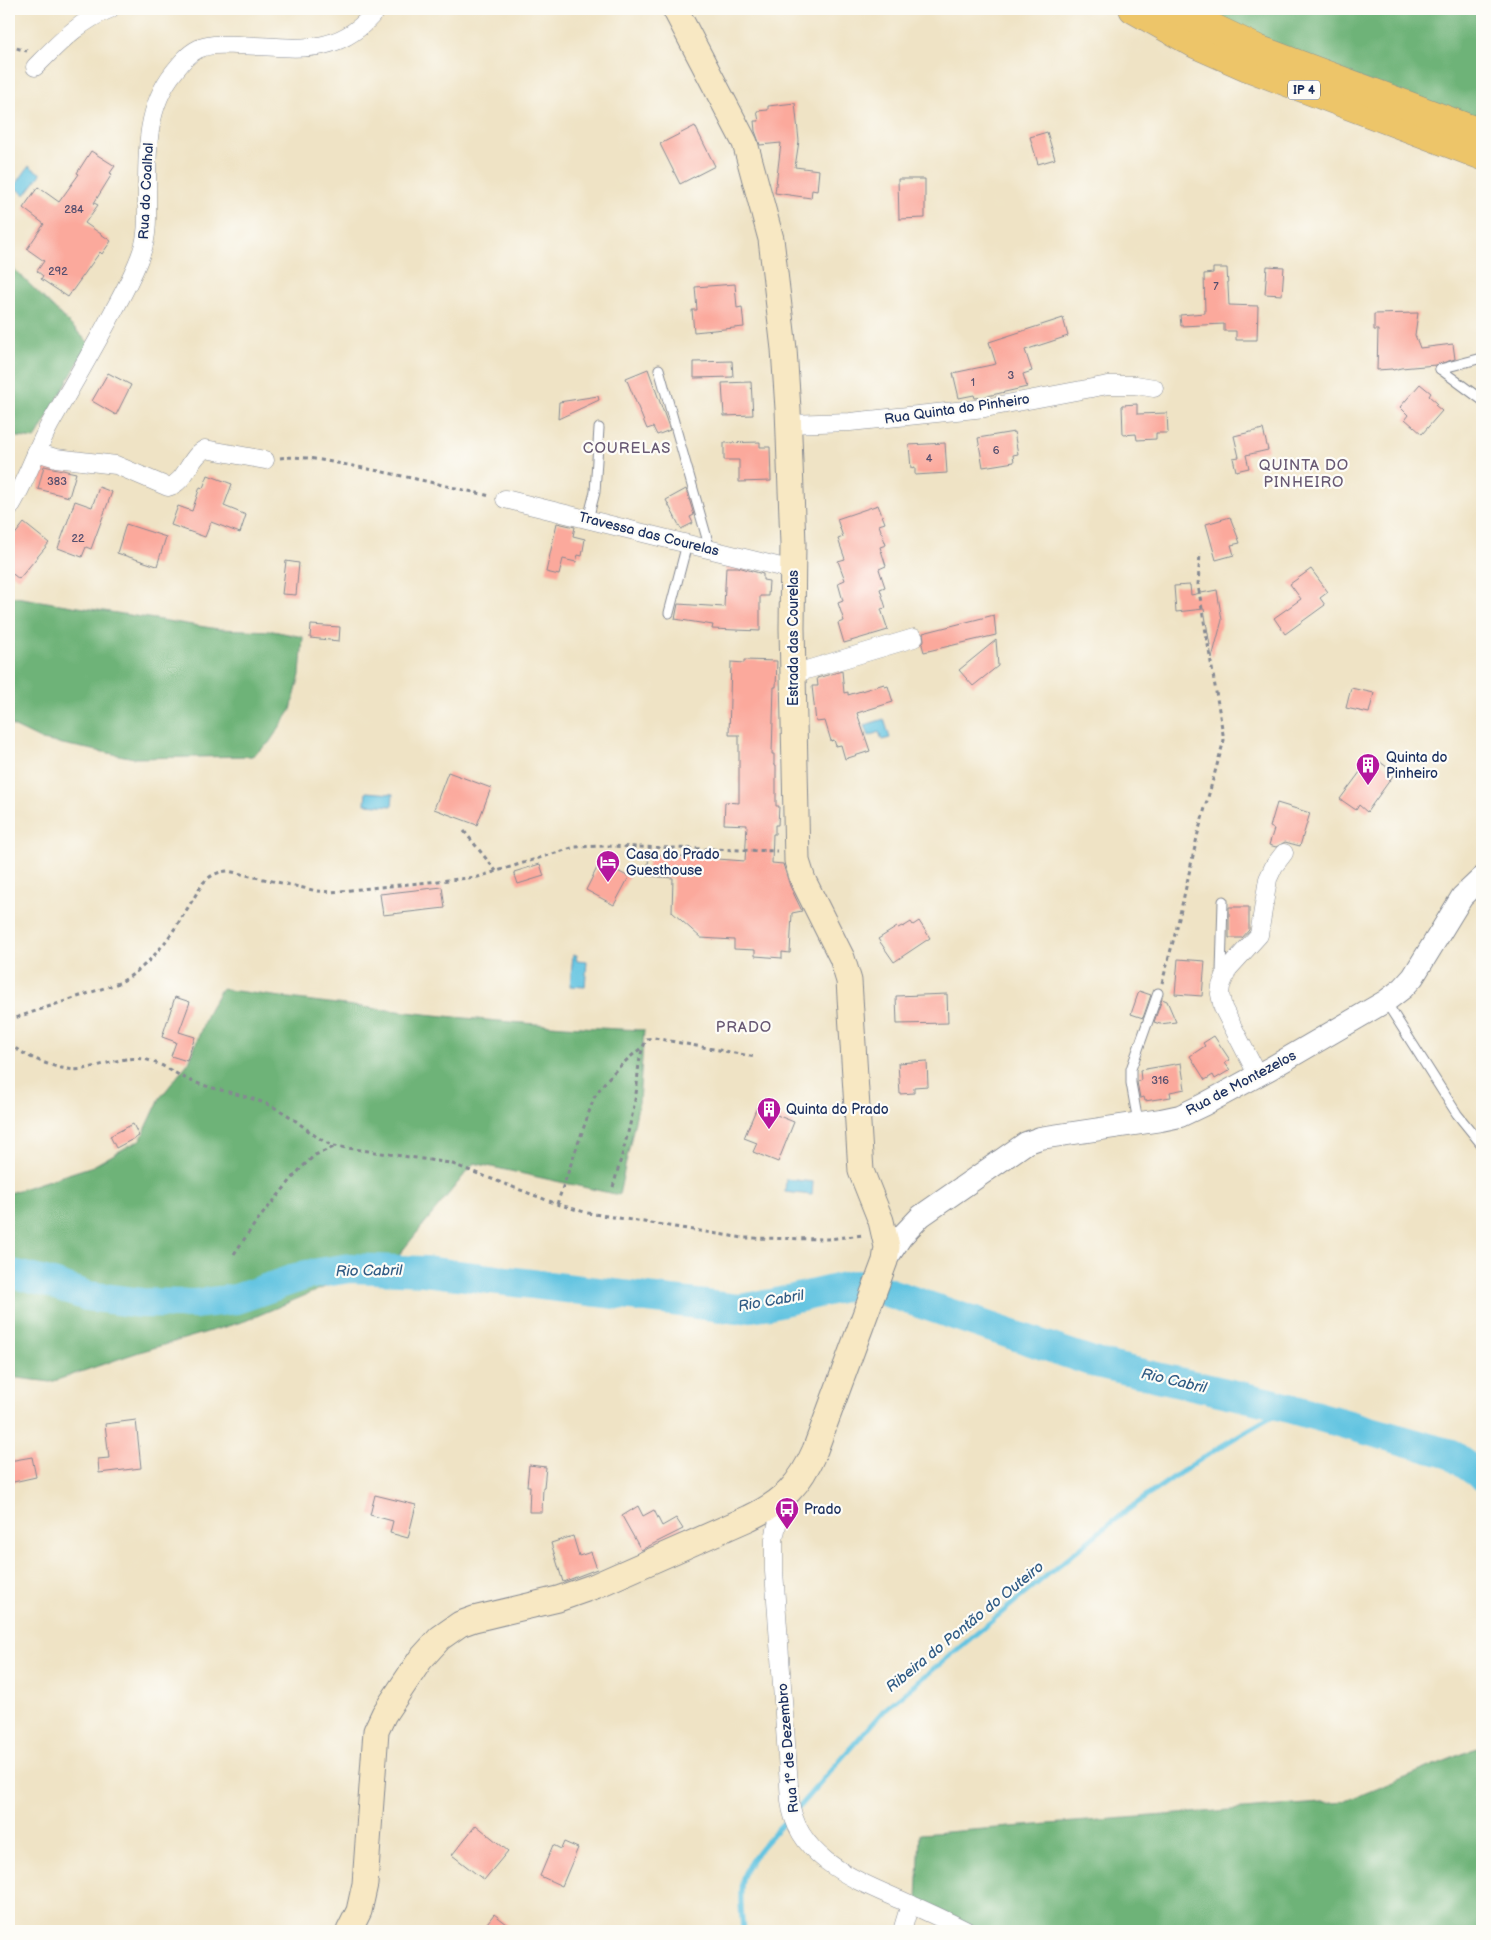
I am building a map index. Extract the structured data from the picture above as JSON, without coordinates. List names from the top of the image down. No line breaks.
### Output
{"streets":{"highway":["IP 4"],"main road":["Estrada das Courelas"],"street":["Rua do Coalhal","Rua Quinta do Pinheiro","Travessa das Courelas","Rua de Montezelos","Rua 1º de Dezembro"]},"crossings":[["Rua Quinta do Pinheiro","Estrada das Courelas"],["Travessa das Courelas","Estrada das Courelas"],["Estrada das Courelas","Rua de Montezelos"],["Estrada das Courelas","Rua 1º de Dezembro"]],"districts":["COURELAS","QUINTA DO PINHEIRO","PRADO"],"water":["Rio Cabril","Ribeira do Pontão do Outeiro"],"places":{"building":["Quinta do Pinheiro","Quinta do Prado"],"hotel":["Casa do Prado Guesthouse"],"bus stop":["Prado"]},"house_numbers":["284","292","7","3","1","6","4","383","22","316"]}
